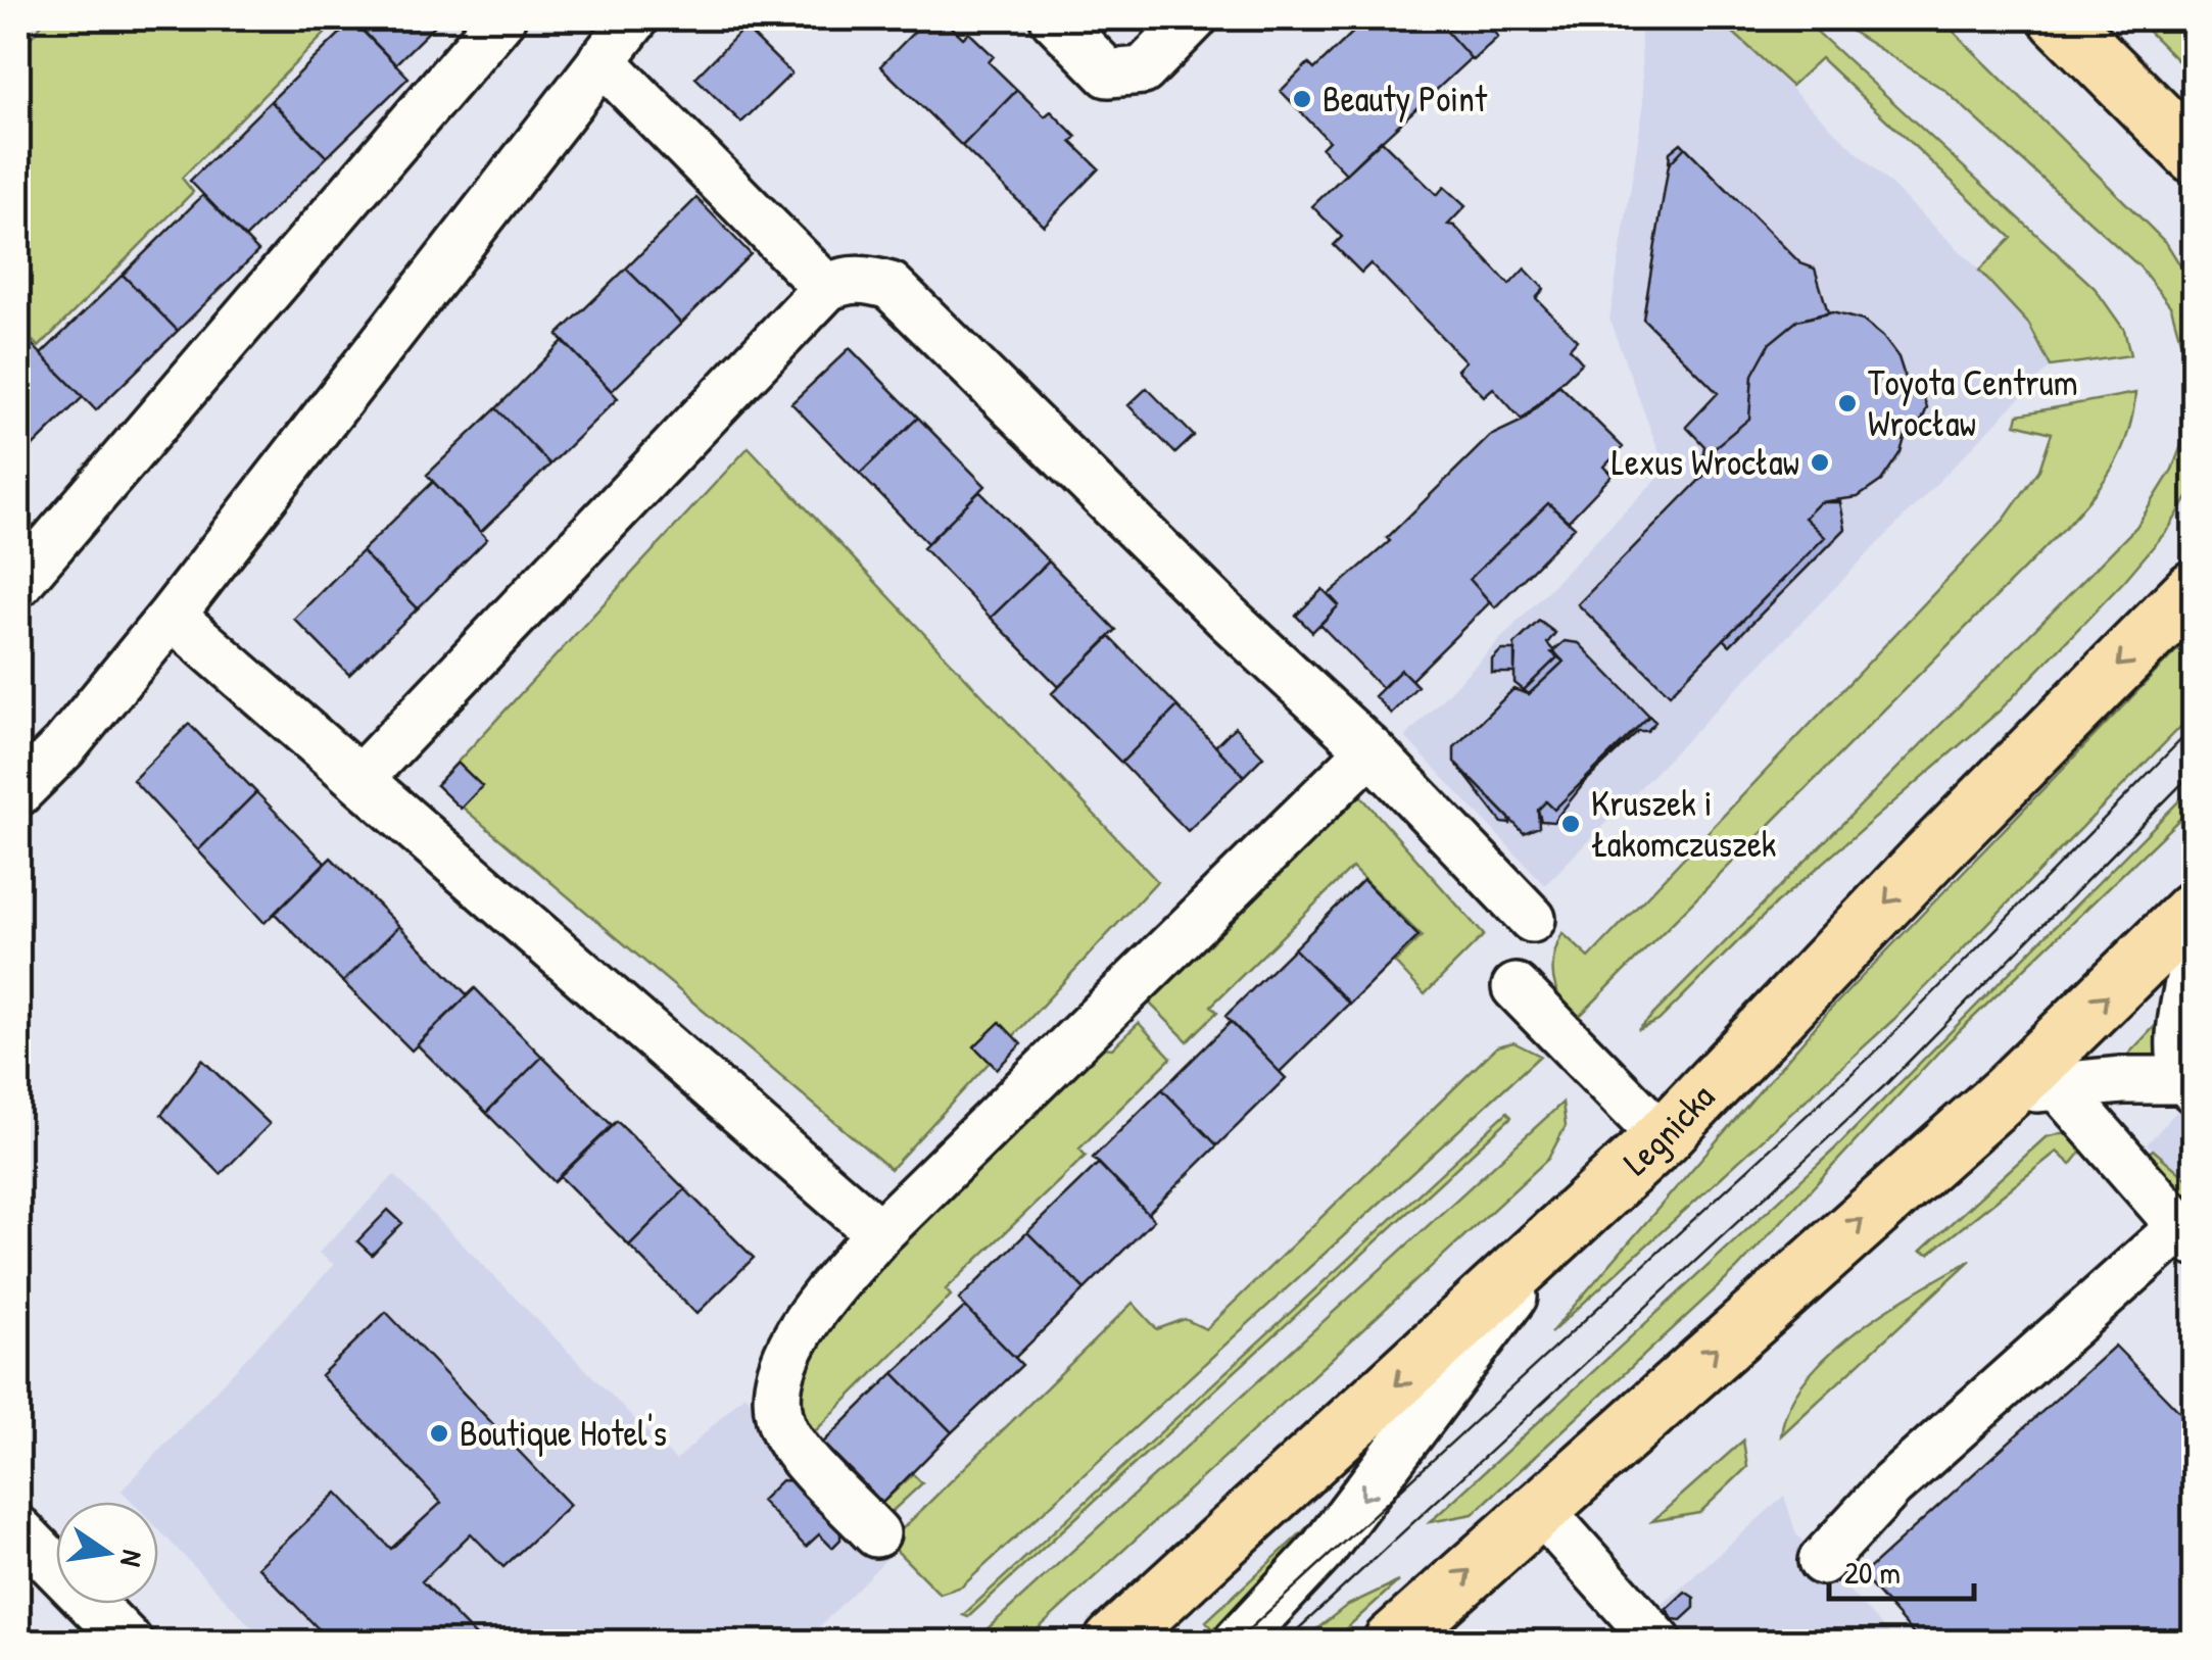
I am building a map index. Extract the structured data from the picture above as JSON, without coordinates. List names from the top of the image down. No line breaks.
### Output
{"streets":{"main road":["Legnicka"]},"places":["Beauty Point","Toyota Centrum Wrocław","Lexus Wrocław","Kruszek i Łakomczuszek","Boutique Hotel's"],"scale_bar":"20 m","north":"right"}
